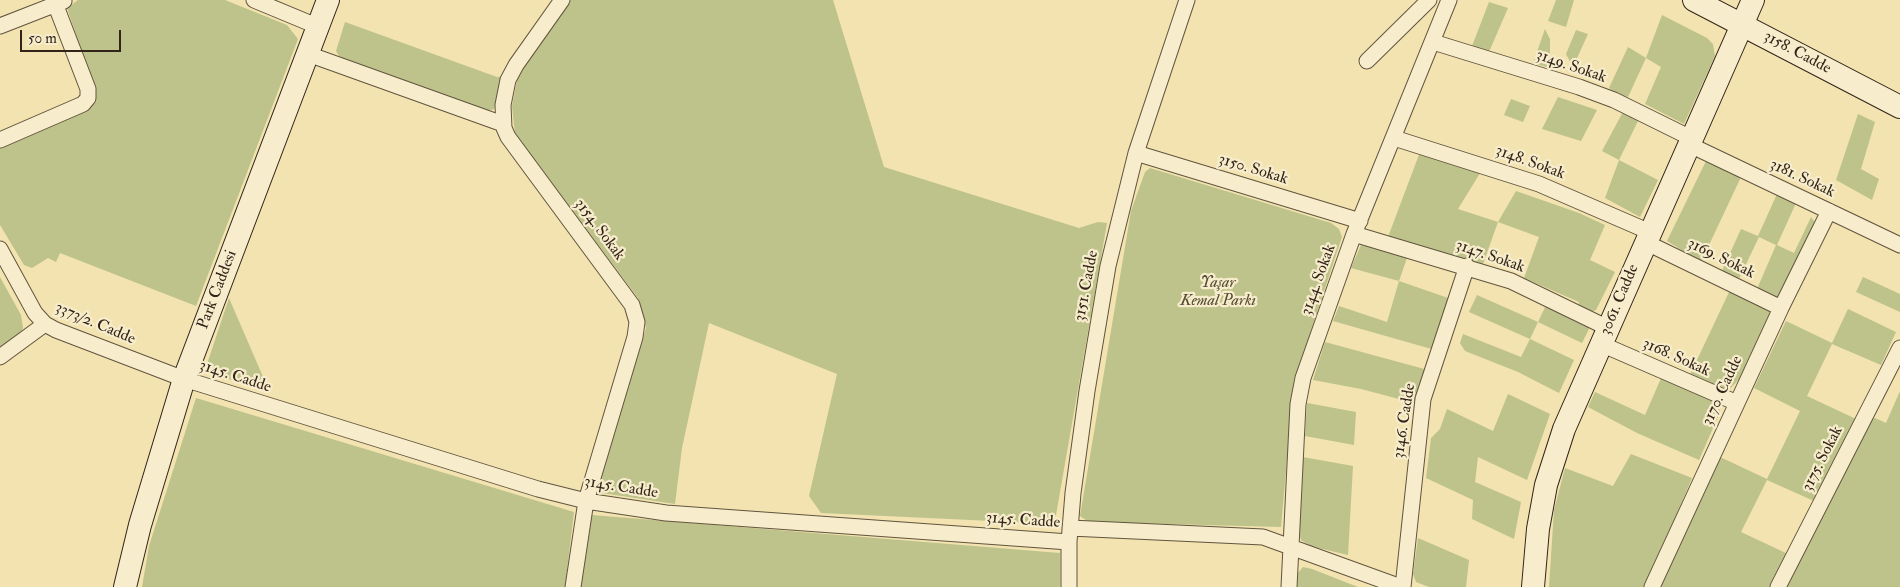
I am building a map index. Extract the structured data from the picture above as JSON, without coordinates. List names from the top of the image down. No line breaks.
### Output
{"streets":{"street":["3158. Cadde","3149. Sokak","3148. Sokak","3150. Sokak","3181. Sokak","3154. Sokak","3147. Sokak","3169. Sokak","3144. Sokak","3151. Cadde","Park Caddesi","3061. Cadde","3373/2. Cadde","3168. Sokak","3145. Cadde","3170. Cadde","3146. Cadde","3175. Sokak"]},"crossings":[["3158. Cadde","3061. Cadde"],["3149. Sokak","3181. Sokak"],["3149. Sokak","3144. Sokak"],["3149. Sokak","3061. Cadde"],["3148. Sokak","3169. Sokak"],["3148. Sokak","3144. Sokak"],["3148. Sokak","3061. Cadde"],["3150. Sokak","3147. Sokak"],["3150. Sokak","3144. Sokak"],["3150. Sokak","3151. Cadde"],["3181. Sokak","3061. Cadde"],["3181. Sokak","3170. Cadde"],["3154. Sokak","3145. Cadde"],["3147. Sokak","3144. Sokak"],["3147. Sokak","3061. Cadde"],["3147. Sokak","3168. Sokak"],["3147. Sokak","3146. Cadde"],["3169. Sokak","3061. Cadde"],["3169. Sokak","3170. Cadde"],["3144. Sokak","3145. Cadde"],["3151. Cadde","3145. Cadde"],["Park Caddesi","3373/2. Cadde"],["Park Caddesi","3145. Cadde"],["3061. Cadde","3168. Sokak"],["3373/2. Cadde","3145. Cadde"],["3168. Sokak","3170. Cadde"],["3145. Cadde","3146. Cadde"]],"parks":["Yaşar Kemal Parkı"],"scale_bar":"50 m"}
